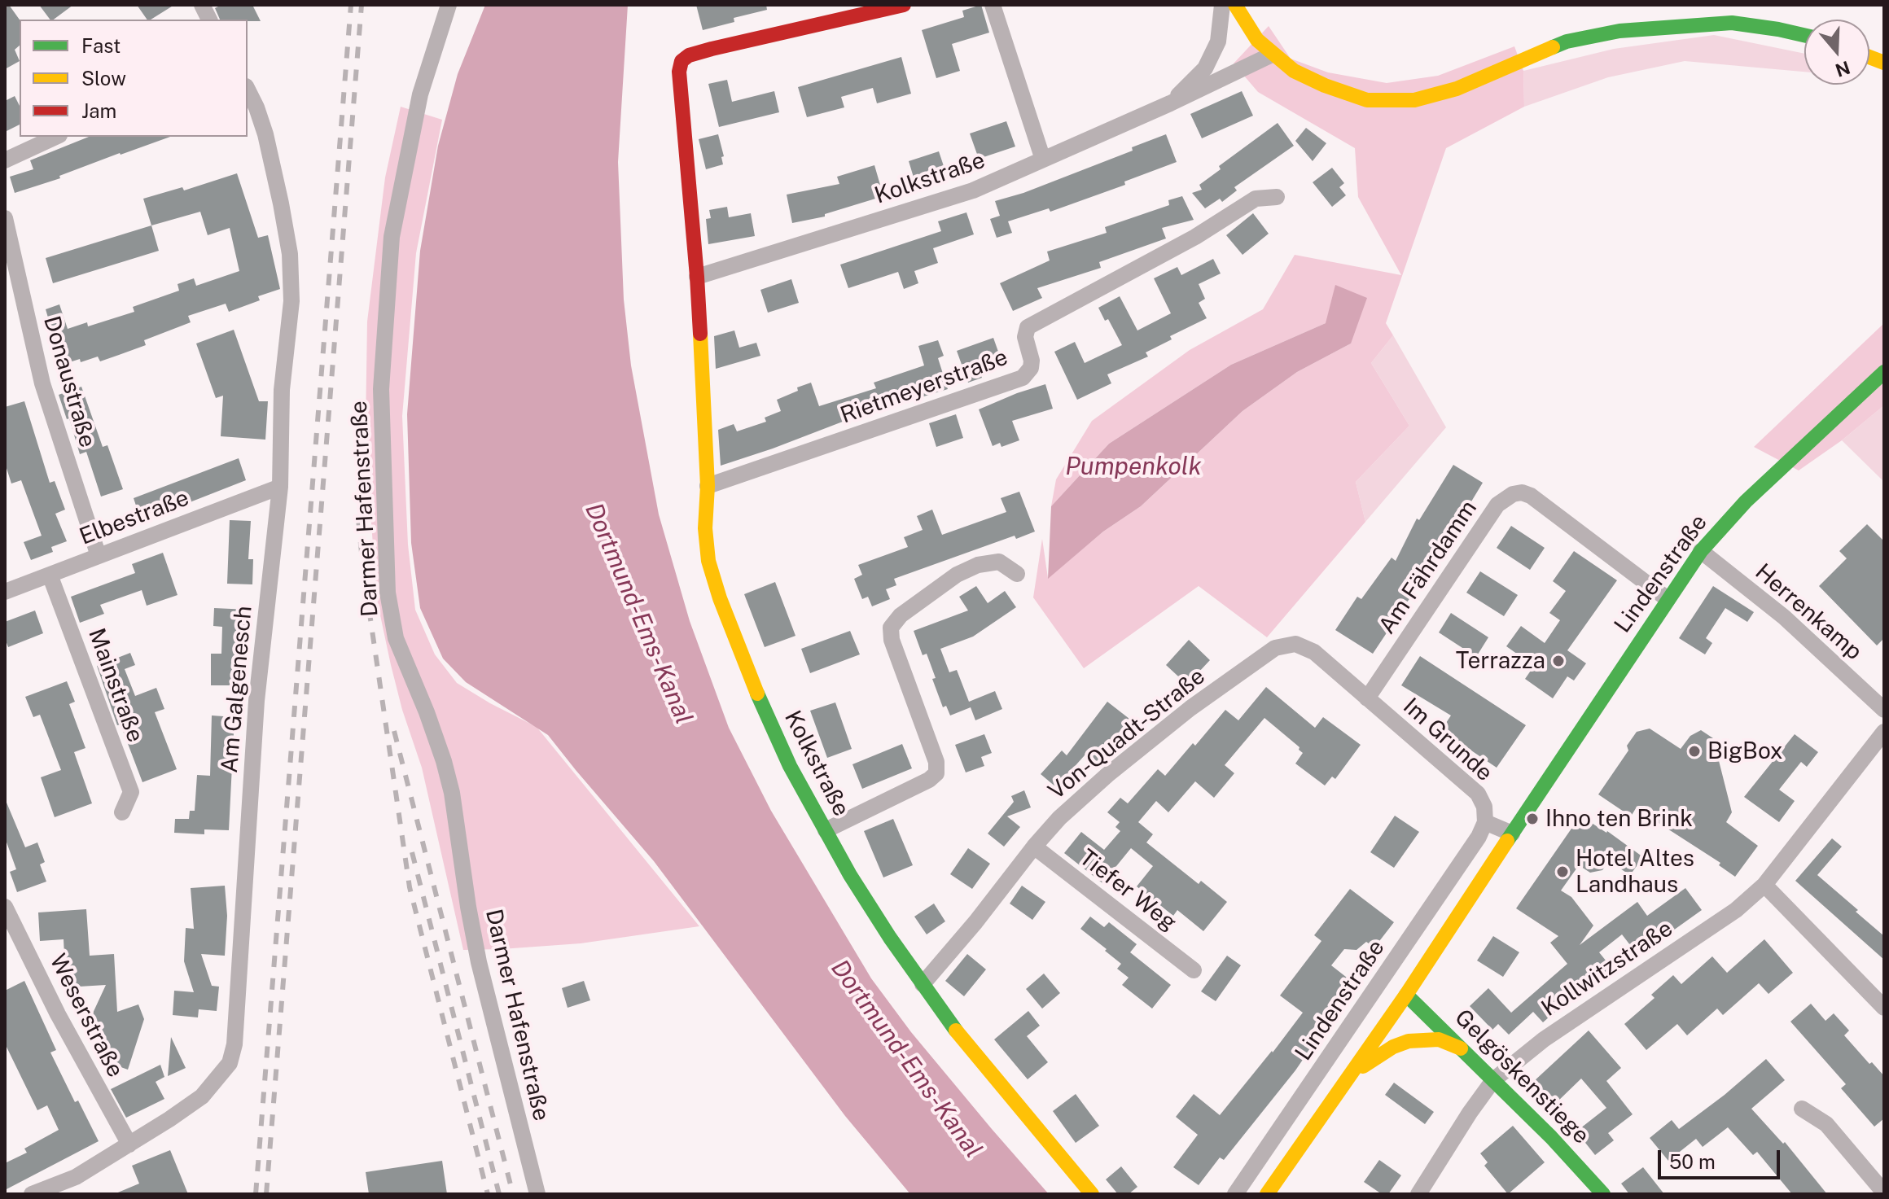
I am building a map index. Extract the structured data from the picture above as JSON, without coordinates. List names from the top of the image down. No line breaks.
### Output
{"streets":{"street":["Kolkstraße","Donaustraße","Rietmeyerstraße","Darmer Hafenstraße","Elbestraße","Am Fährdamm","Lindenstraße","Herrenkamp","Mainstraße","Am Galgenesch","Von-Quadt-Straße","Im Grunde","Tiefer Weg","Kollwitzstraße","Weserstraße","Gelgöskenstiege"]},"crossings":[["Kolkstraße","Rietmeyerstraße"],["Kolkstraße","Von-Quadt-Straße"],["Donaustraße","Elbestraße"],["Elbestraße","Mainstraße"],["Elbestraße","Am Galgenesch"],["Am Fährdamm","Lindenstraße"],["Am Fährdamm","Von-Quadt-Straße"],["Am Fährdamm","Im Grunde"],["Lindenstraße","Herrenkamp"],["Lindenstraße","Im Grunde"],["Lindenstraße","Gelgöskenstiege"],["Am Galgenesch","Weserstraße"],["Von-Quadt-Straße","Im Grunde"],["Von-Quadt-Straße","Tiefer Weg"],["Kollwitzstraße","Gelgöskenstiege"]],"water":["Pumpenkolk","Dortmund-Ems-Kanal"],"places":["Terrazza","BigBox","Ihno ten Brink","Hotel Altes Landhaus"],"legend":["Fast","Slow","Jam"],"scale_bar":"50 m","north":"bottom"}
